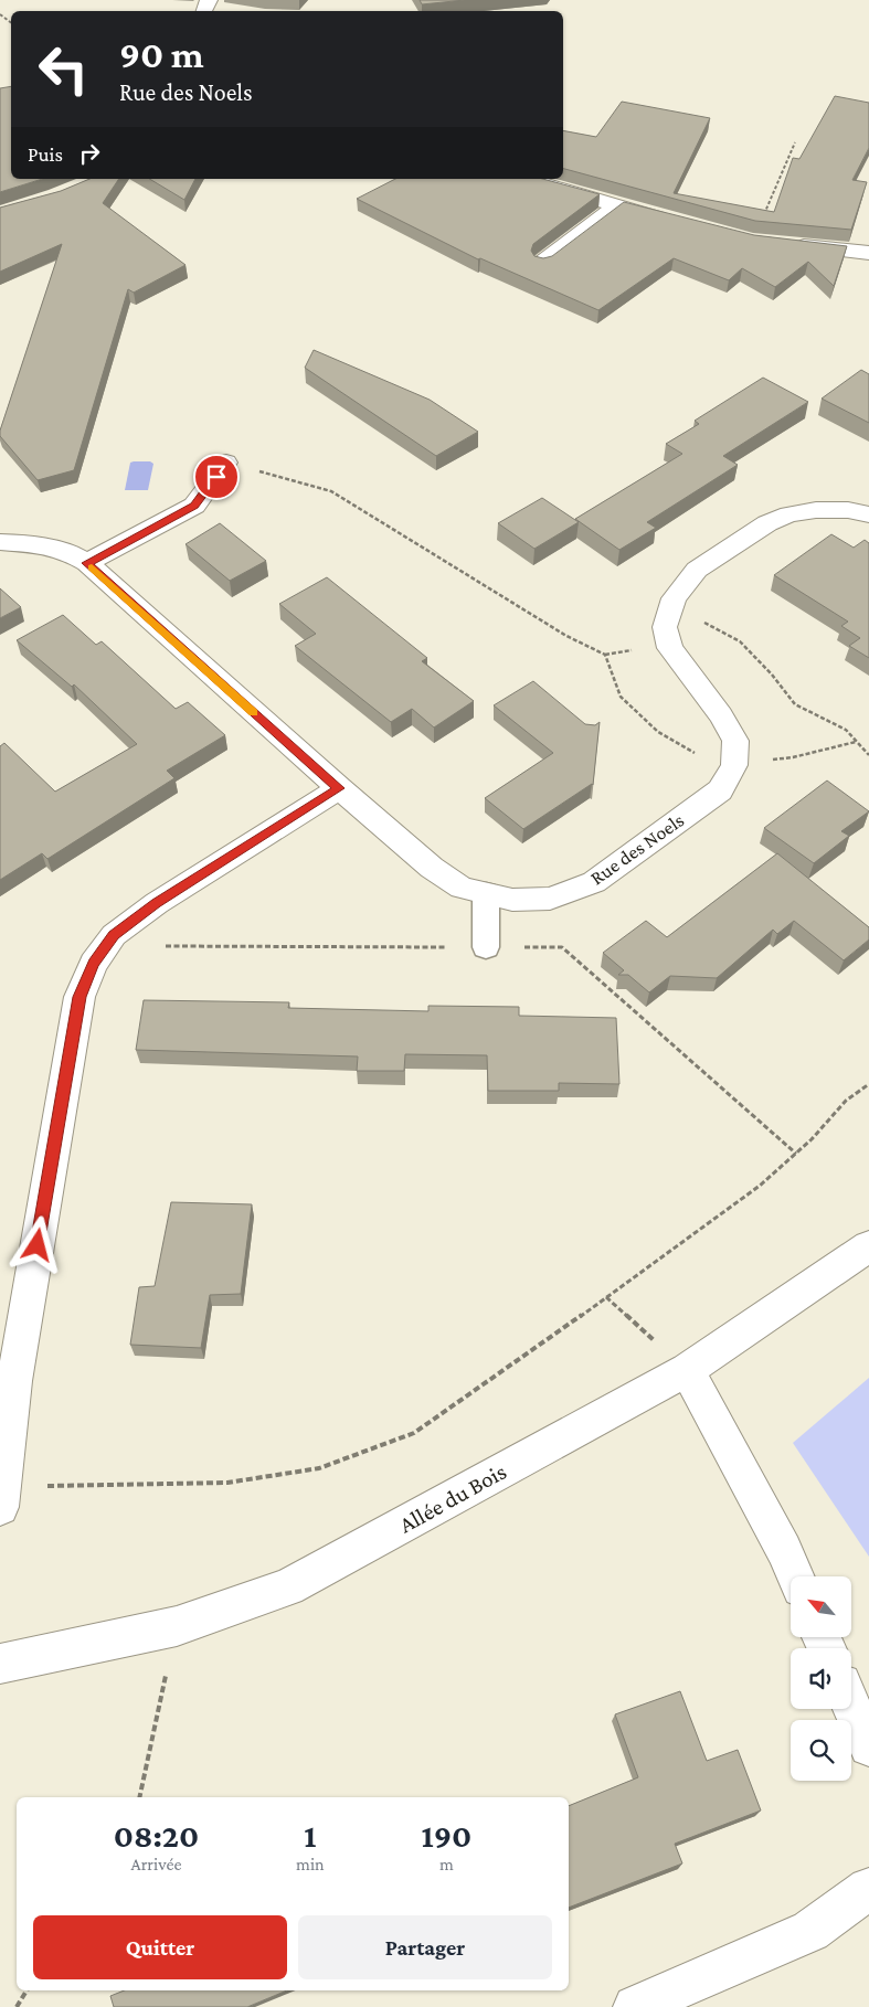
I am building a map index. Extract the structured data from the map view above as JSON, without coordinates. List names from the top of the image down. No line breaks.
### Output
{"streets":{"street":["Rue des Noels","Allée du Bois"]},"north":"top left","page":{"turn":["90 m","Rue des Noels"],"then":"Puis","eta":["08:20","Arrivée","1","min","190","m"],"buttons":["Quitter","Partager"]}}
